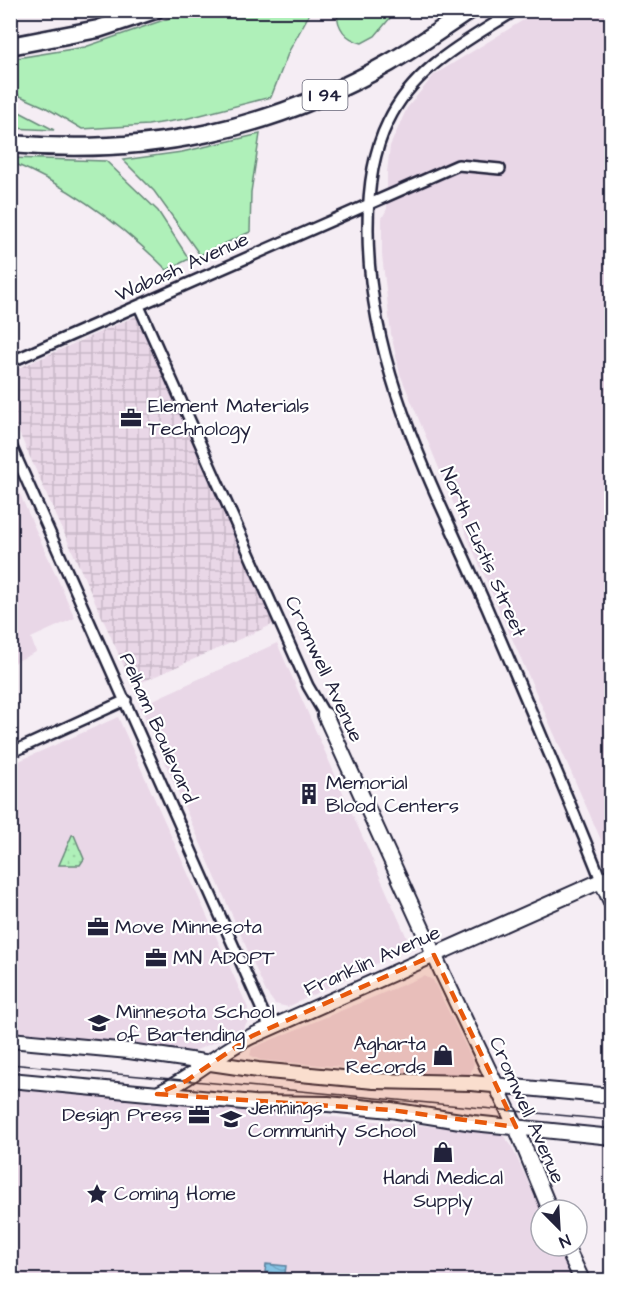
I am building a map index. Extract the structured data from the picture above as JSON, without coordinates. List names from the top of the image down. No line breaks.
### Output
{"streets":{"highway":["I 94"],"main road":["North Eustis Street","Cromwell Avenue","Franklin Avenue"],"street":["Wabash Avenue","Pelham Boulevard"]},"crossings":[["Wabash Avenue","North Eustis Street"],["Wabash Avenue","Cromwell Avenue"],["North Eustis Street","Franklin Avenue"],["Cromwell Avenue","Franklin Avenue"],["Pelham Boulevard","Franklin Avenue"]],"places":{"office":["Element Materials Technology","Move Minnesota","MN ADOPT","Design Press"],"building":["Memorial Blood Centers"],"school or university":["Minnesota School of Bartending","Jennings Community School"],"shop":["Agharta Records","Handi Medical Supply"],"place":["Coming Home"]},"north":"bottom right"}
